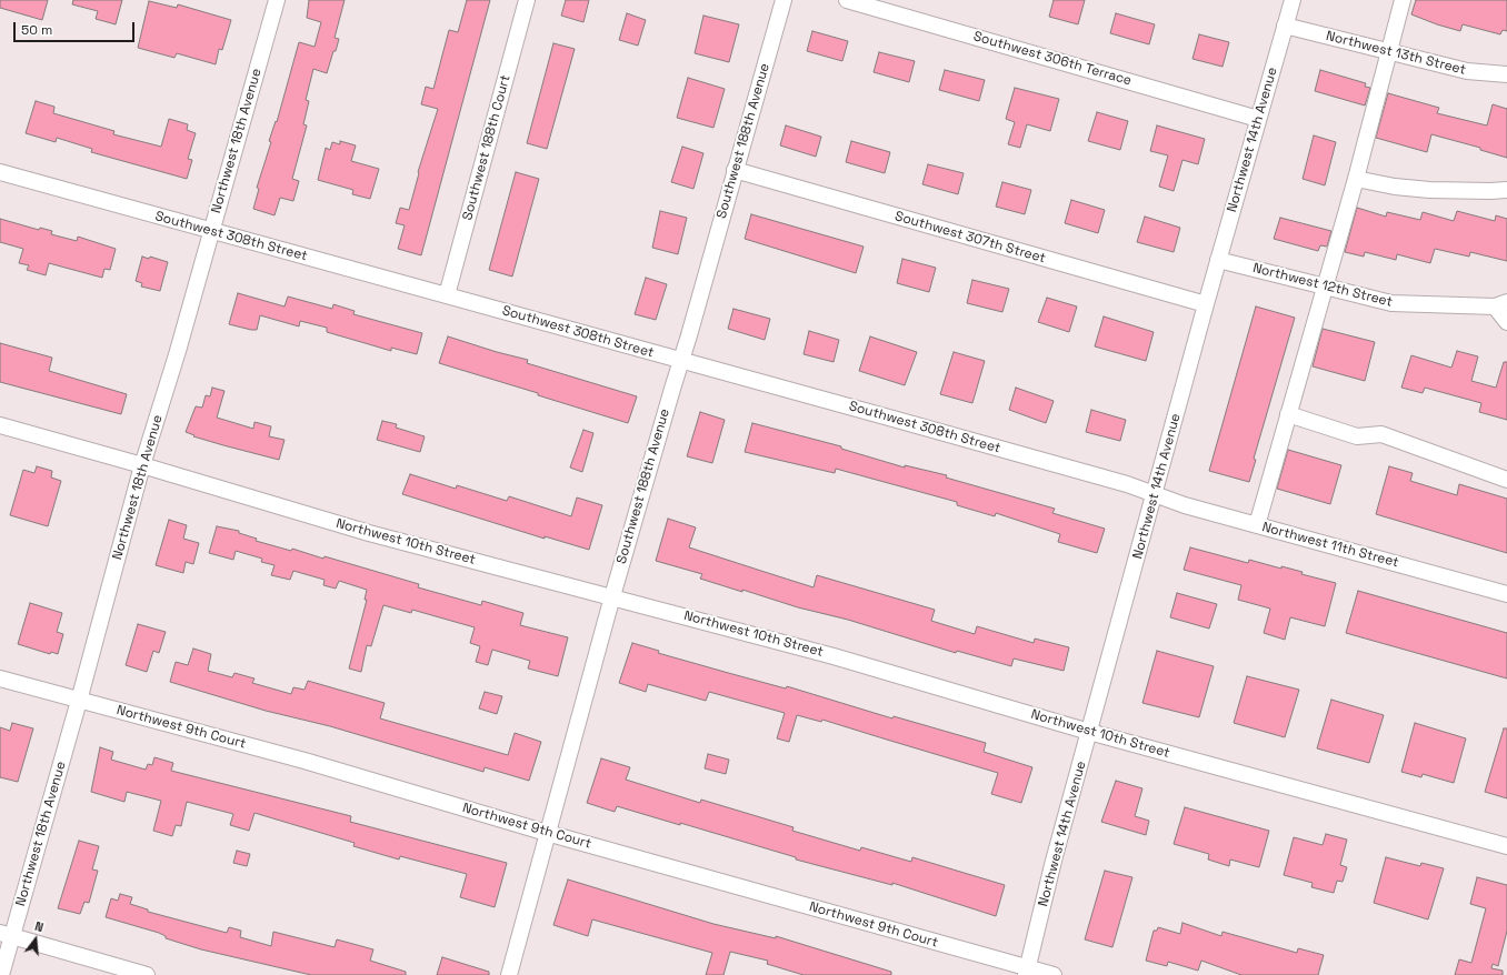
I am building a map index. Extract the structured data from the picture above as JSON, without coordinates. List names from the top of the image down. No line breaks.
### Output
{"streets":{"street":["Northwest 13th Street","Southwest 306th Terrace","Northwest 14th Avenue","Northwest 18th Avenue","Southwest 188th Avenue","Southwest 188th Court","Southwest 308th Street","Southwest 307th Street","Northwest 12th Street","Northwest 10th Street","Northwest 11th Street","Northwest 9th Court"]},"crossings":[["Northwest 13th Street","Northwest 14th Avenue"],["Southwest 306th Terrace","Northwest 14th Avenue"],["Northwest 14th Avenue","Southwest 308th Street"],["Northwest 14th Avenue","Southwest 307th Street"],["Northwest 14th Avenue","Northwest 12th Street"],["Northwest 14th Avenue","Northwest 10th Street"],["Northwest 14th Avenue","Northwest 11th Street"],["Northwest 14th Avenue","Northwest 9th Court"],["Northwest 18th Avenue","Southwest 308th Street"],["Northwest 18th Avenue","Northwest 10th Street"],["Northwest 18th Avenue","Northwest 9th Court"],["Southwest 188th Avenue","Southwest 308th Street"],["Southwest 188th Avenue","Southwest 307th Street"],["Southwest 188th Avenue","Northwest 10th Street"],["Southwest 188th Avenue","Northwest 9th Court"],["Southwest 188th Court","Southwest 308th Street"],["Southwest 308th Street","Northwest 11th Street"]],"scale_bar":"50 m","north":"top"}
